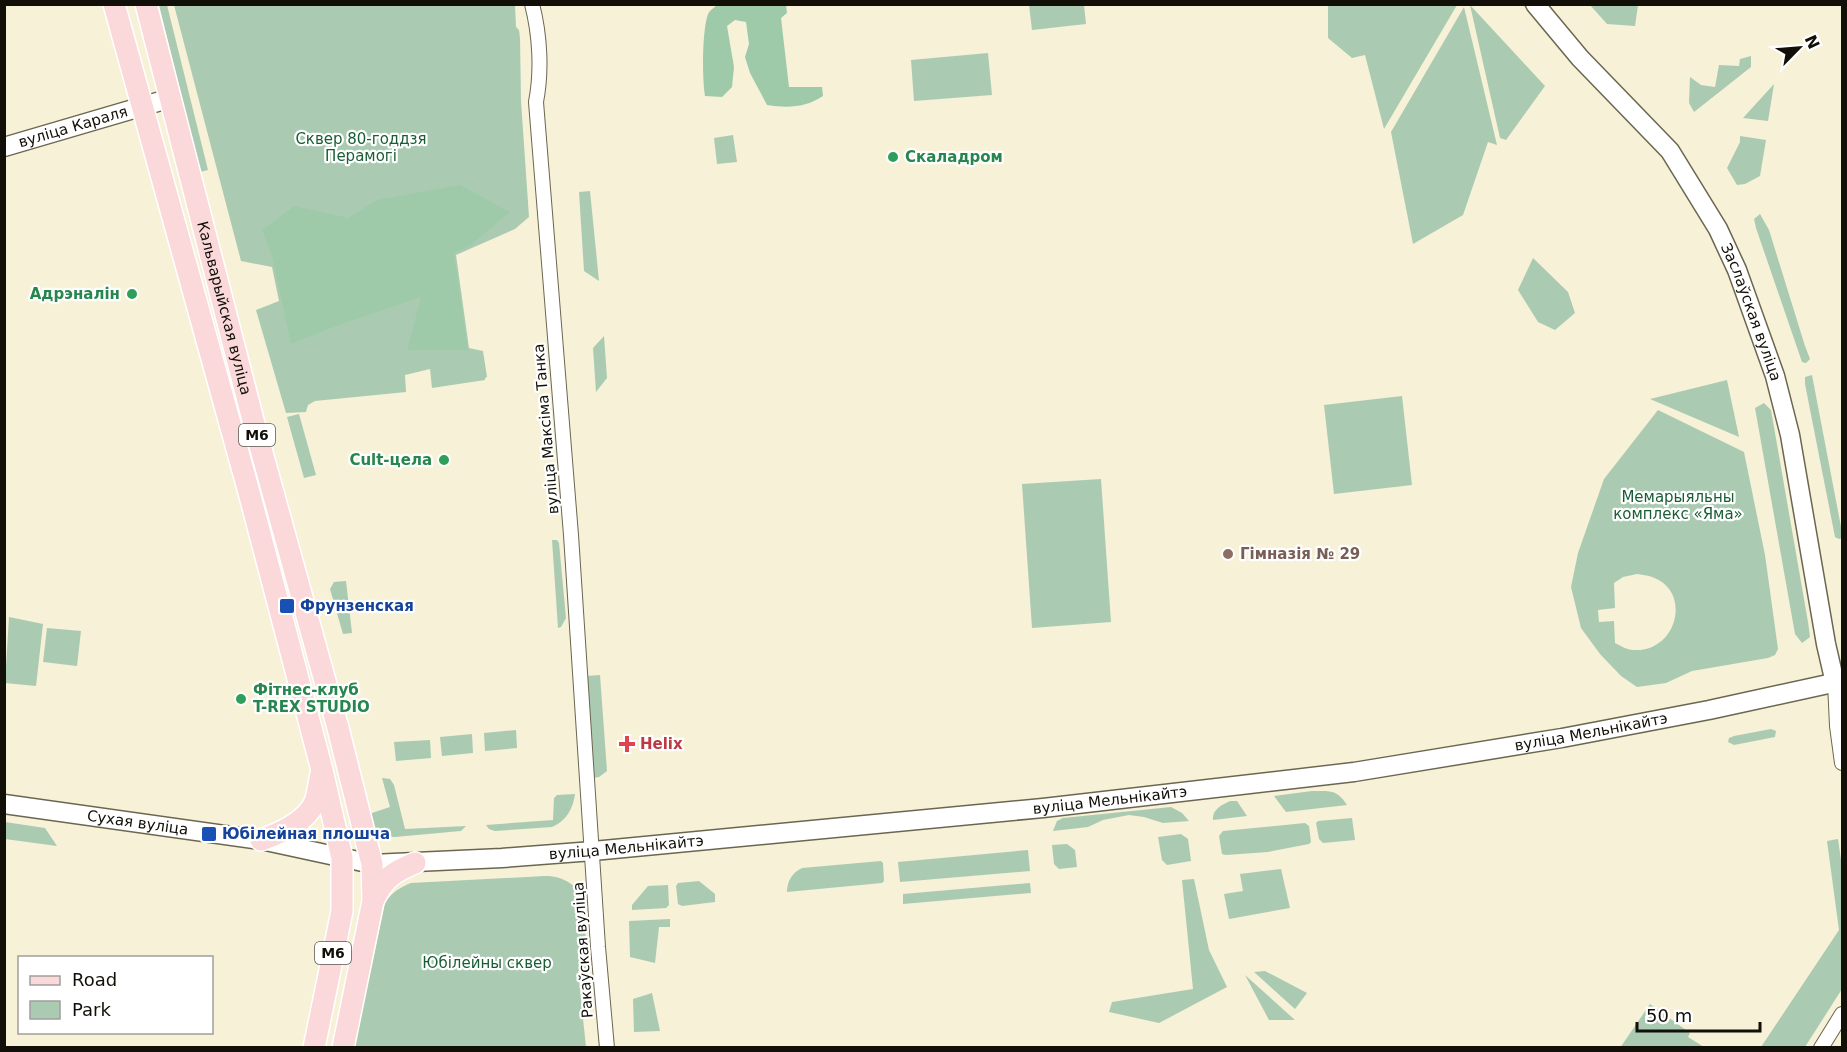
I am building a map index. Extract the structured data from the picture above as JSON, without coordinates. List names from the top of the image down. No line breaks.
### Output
{"streets":{"main road":["вуліца Караля","Кальварыйская вуліца","Заслаўская вуліца","М6","вуліца Мельнікайтэ","Сухая вуліца"],"street":["вуліца Максіма Танка","Ракаўская вуліца"]},"crossings":[["вуліца Караля","Кальварыйская вуліца"],["Кальварыйская вуліца","М6"],["Кальварыйская вуліца","вуліца Мельнікайтэ"],["Кальварыйская вуліца","Сухая вуліца"],["Заслаўская вуліца","вуліца Мельнікайтэ"],["вуліца Максіма Танка","вуліца Мельнікайтэ"],["вуліца Максіма Танка","Ракаўская вуліца"],["М6","вуліца Мельнікайтэ"],["М6","Сухая вуліца"],["вуліца Мельнікайтэ","Сухая вуліца"],["вуліца Мельнікайтэ","Ракаўская вуліца"]],"parks":["Сквер 80-годдзя Перамогі","Мемарыяльны комплекс «Яма»","Юбілейны сквер"],"places":{"other":["Скаладром","Адрэналін","Cult-цела","Гімназія № 29","Фітнес-клуб T-REX STUDIO"],"transit":["Фрунзенская","Юбілейная плошча"],"health":["Helix"]},"legend":["Road","Park"],"scale_bar":"50 m","north":"top right"}
